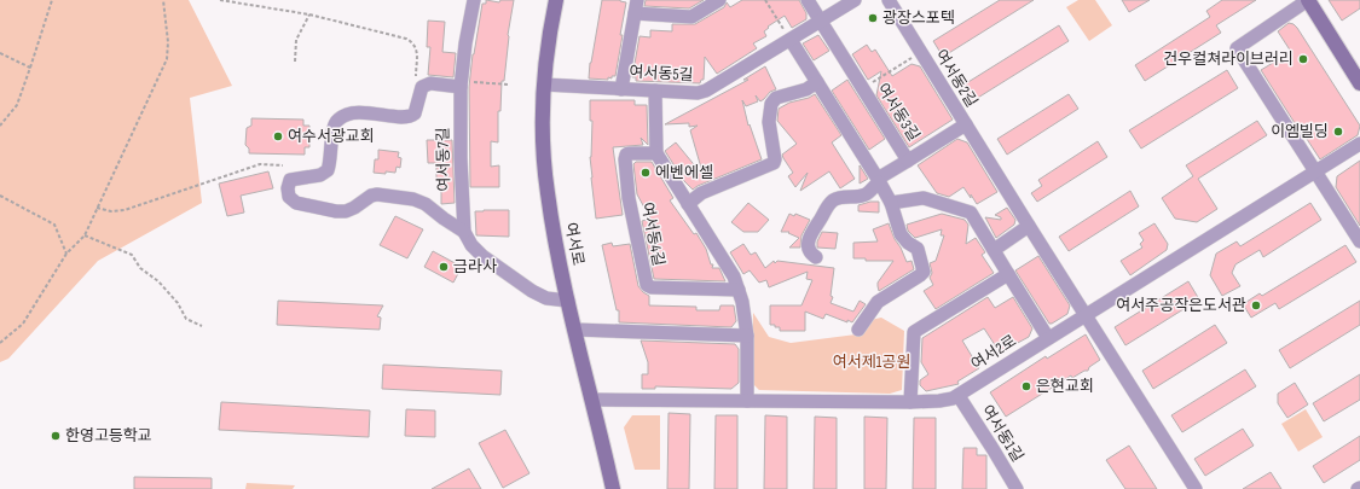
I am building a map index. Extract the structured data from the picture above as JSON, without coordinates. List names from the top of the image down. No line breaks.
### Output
{"streets":{"street":["여서동5길","여서동2길","여서동3길","여서동7길","여서동4길","여서로","여서2로","여서동1길"]},"crossings":[["여서동5길","여서동3길"],["여서동5길","여서로"],["여서동2길","여서동3길"],["여서동2길","여서2로"],["여서동7길","여서로"],["여서로","여서2로"],["여서2로","여서동1길"]],"parks":["여서제1공원"],"places":["광장스포텍","건우컬쳐라이브러리","이엠빌딩","여수서광교회","에벤에셀","금라사","여서주공작은도서관","은현교회","한영고등학교"]}
